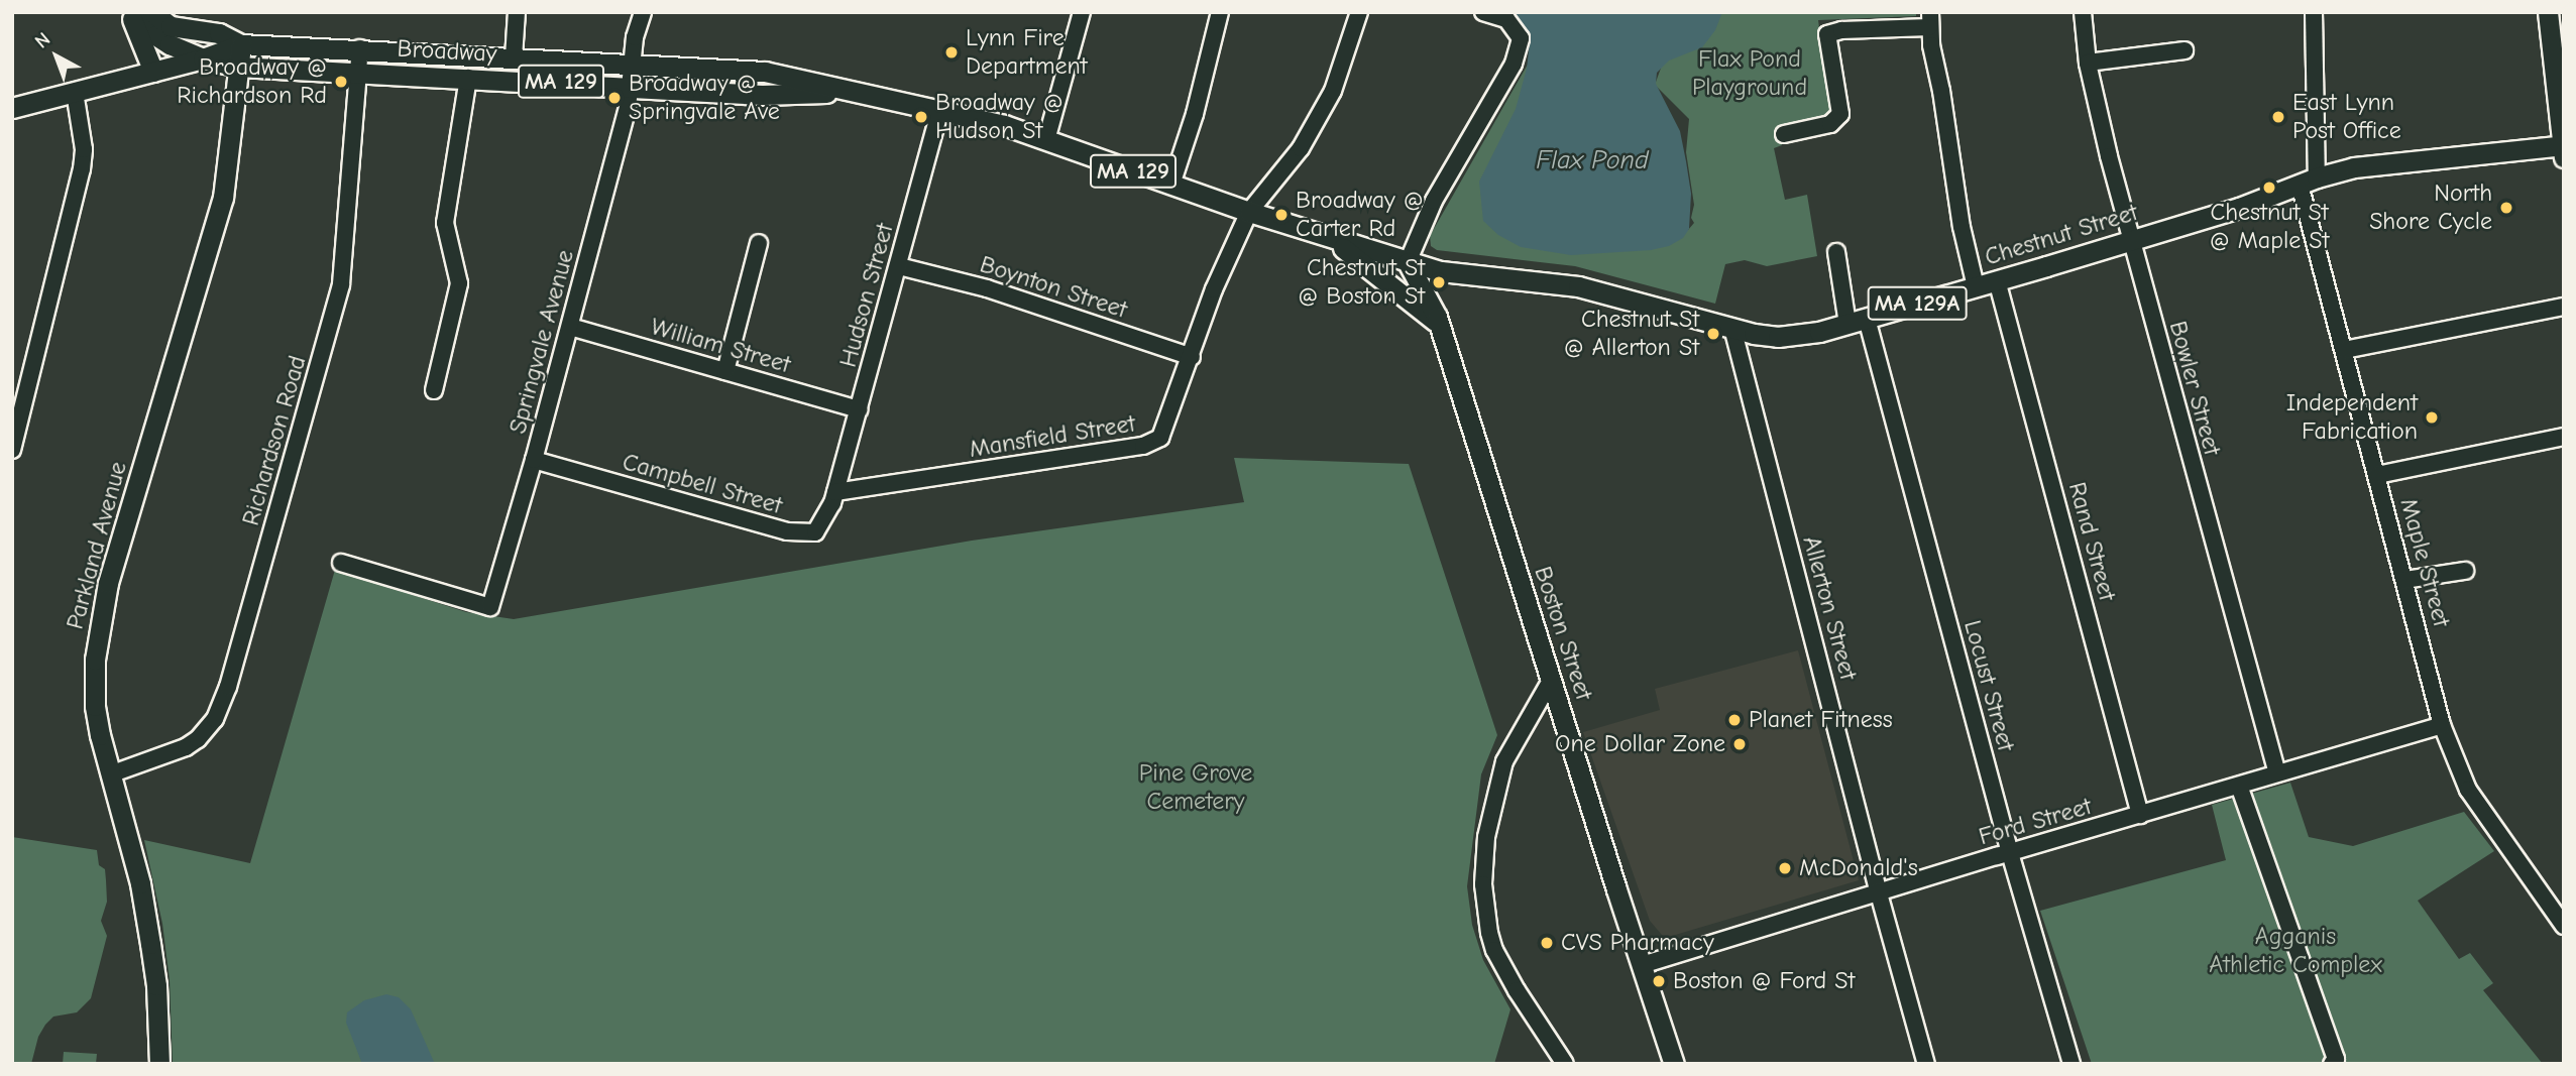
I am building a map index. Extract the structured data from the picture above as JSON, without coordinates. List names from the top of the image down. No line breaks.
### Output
{"streets":{"main road":["Broadway","MA 129","Chestnut Street","MA 129A","Parkland Avenue","Boston Street"],"street":["Boynton Street","Hudson Street","Springvale Avenue","William Street","Bowler Street","Mansfield Street","Richardson Road","Campbell Street","Rand Street","Maple Street","Allerton Street","Locust Street","Ford Street"]},"crossings":[["Broadway","MA 129"],["Broadway","Chestnut Street"],["Broadway","Hudson Street"],["Broadway","Springvale Avenue"],["Broadway","Mansfield Street"],["Broadway","Richardson Road"],["Broadway","Parkland Avenue"],["Broadway","Boston Street"],["MA 129","Boston Street"],["Chestnut Street","Bowler Street"],["Chestnut Street","Rand Street"],["Chestnut Street","Maple Street"],["Chestnut Street","Allerton Street"],["Chestnut Street","Boston Street"],["Chestnut Street","Locust Street"],["Boynton Street","Hudson Street"],["Boynton Street","Mansfield Street"],["Hudson Street","William Street"],["Hudson Street","Mansfield Street"],["Hudson Street","Campbell Street"],["Springvale Avenue","William Street"],["Springvale Avenue","Campbell Street"],["Bowler Street","Ford Street"],["Mansfield Street","Campbell Street"],["Richardson Road","Parkland Avenue"],["Rand Street","Ford Street"],["Maple Street","Ford Street"],["Allerton Street","Ford Street"],["Boston Street","Ford Street"],["Locust Street","Ford Street"]],"water":["Flax Pond"],"parks":["Flax Pond Playground","Pine Grove Cemetery","Agganis Athletic Complex"],"places":["Lynn Fire Department","Broadway @ Richardson Rd","Broadway @ Springvale Ave","Broadway @ Hudson St","East Lynn Post Office","Chestnut St @ Maple St","North Shore Cycle","Broadway @ Carter Rd","Chestnut St @ Boston St","Chestnut St @ Allerton St","Independent Fabrication","Planet Fitness","One Dollar Zone","McDonald's","CVS Pharmacy","Boston @ Ford St"],"north":"top left"}
